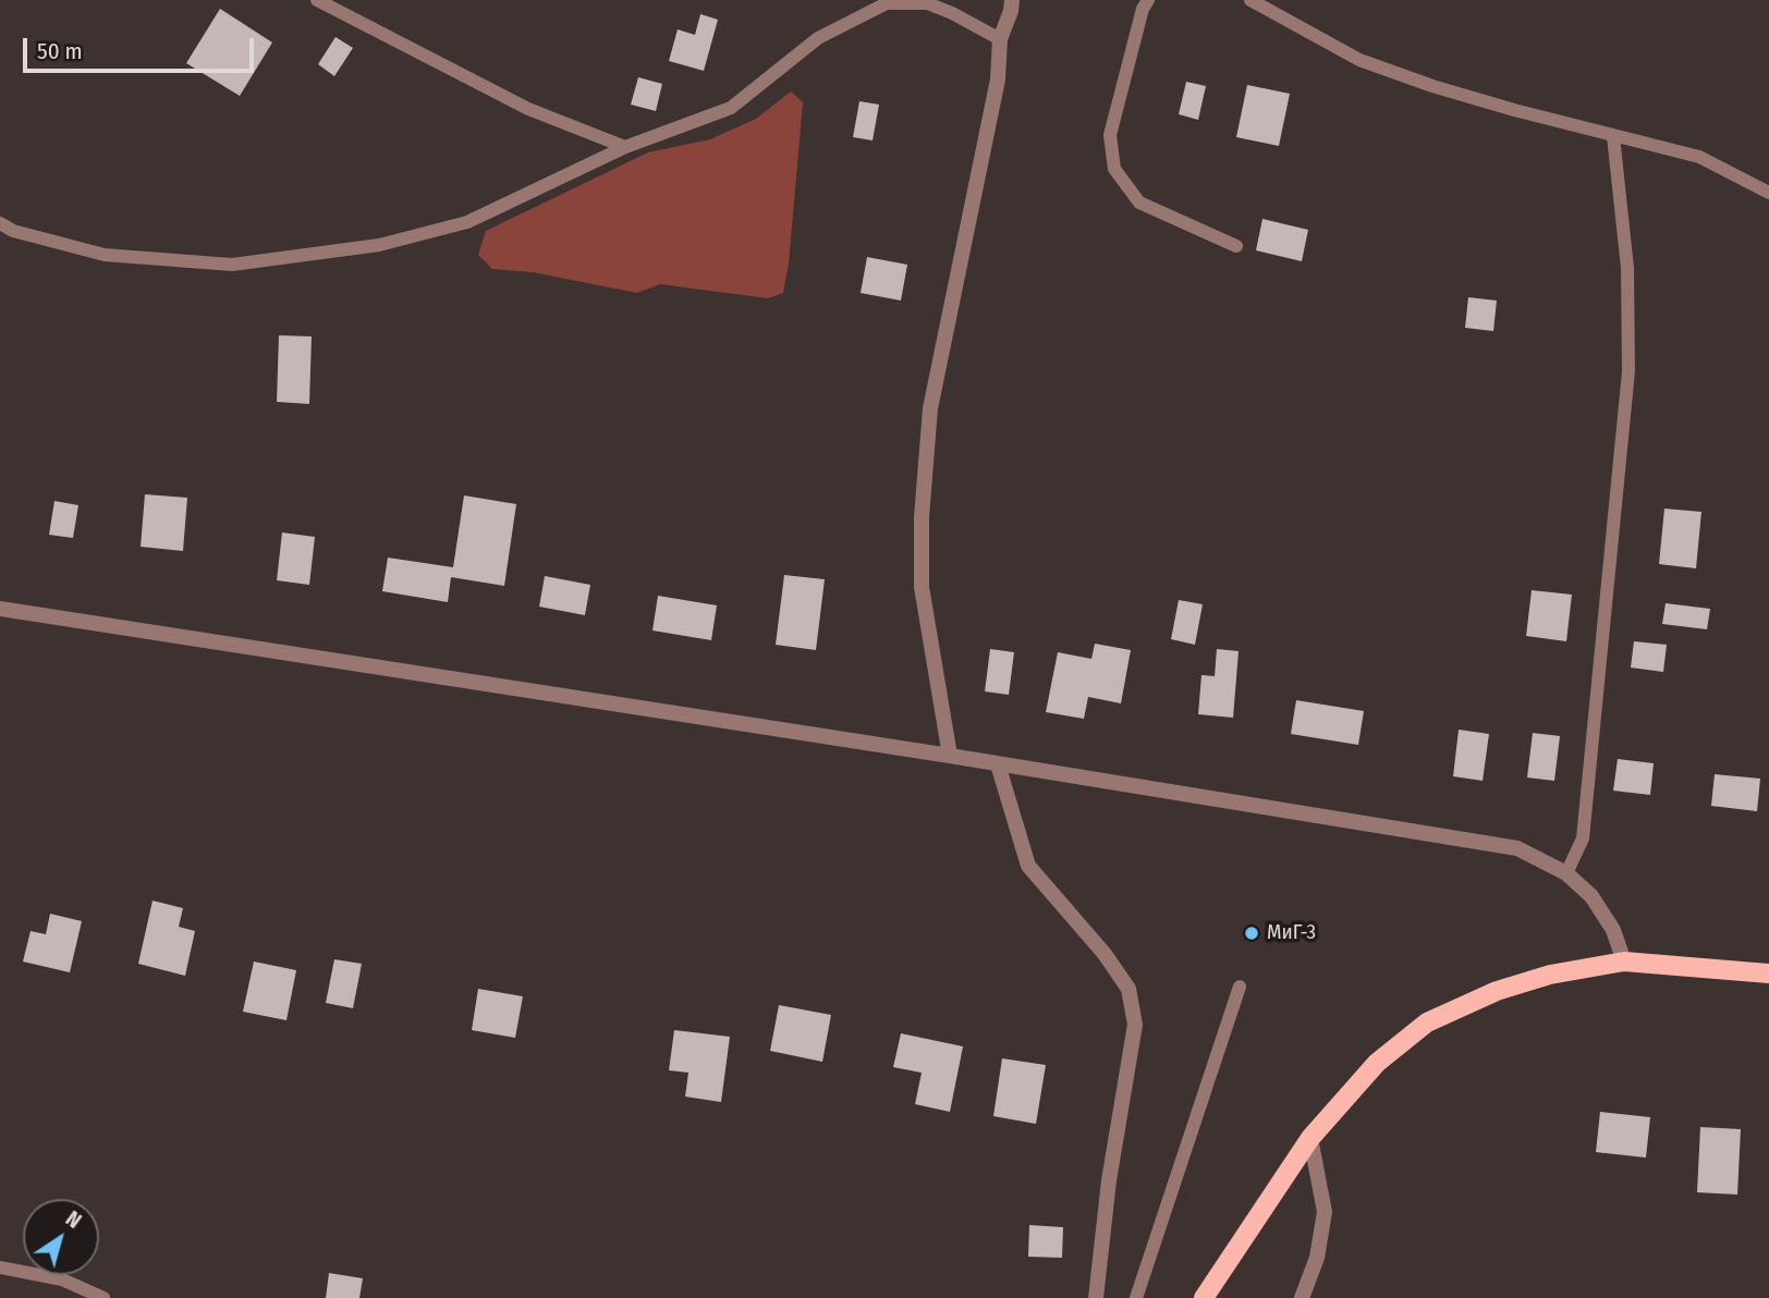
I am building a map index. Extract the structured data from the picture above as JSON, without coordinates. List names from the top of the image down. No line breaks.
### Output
{"places":["МиГ-3"],"scale_bar":"50 m","north":"top right"}
